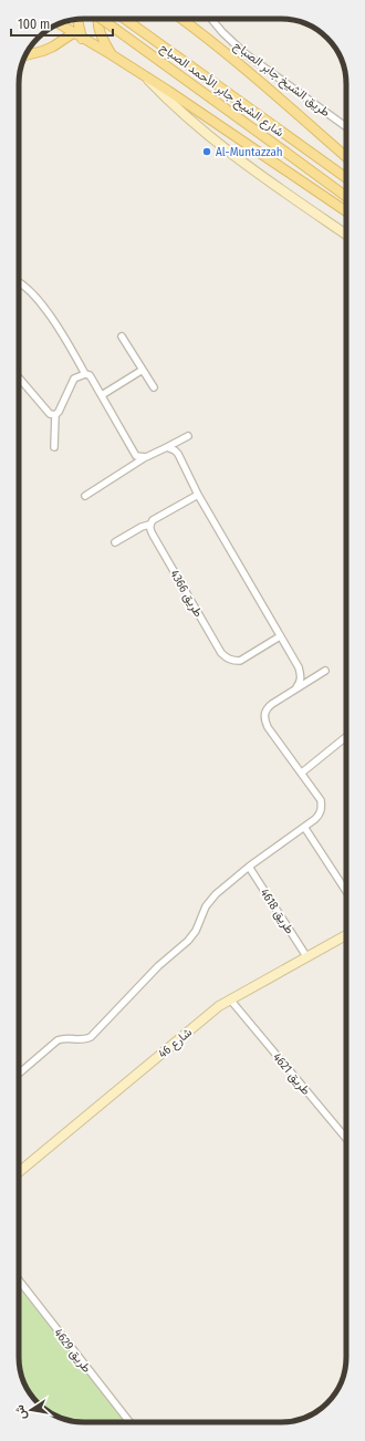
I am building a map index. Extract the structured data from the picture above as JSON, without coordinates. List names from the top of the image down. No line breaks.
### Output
{"streets":{"main road":["شارع الشيخ جابر الأحمد الصباح"],"street":["طريق الشيخ جابر الصباح","طريق 4366","طريق 4618","شارع 46","طريق 4621","طريق 4629"]},"crossings":[["طريق 4618","شارع 46"],["شارع 46","طريق 4621"]],"places":["Al-Muntazzah"],"scale_bar":"100 m","north":"left"}
